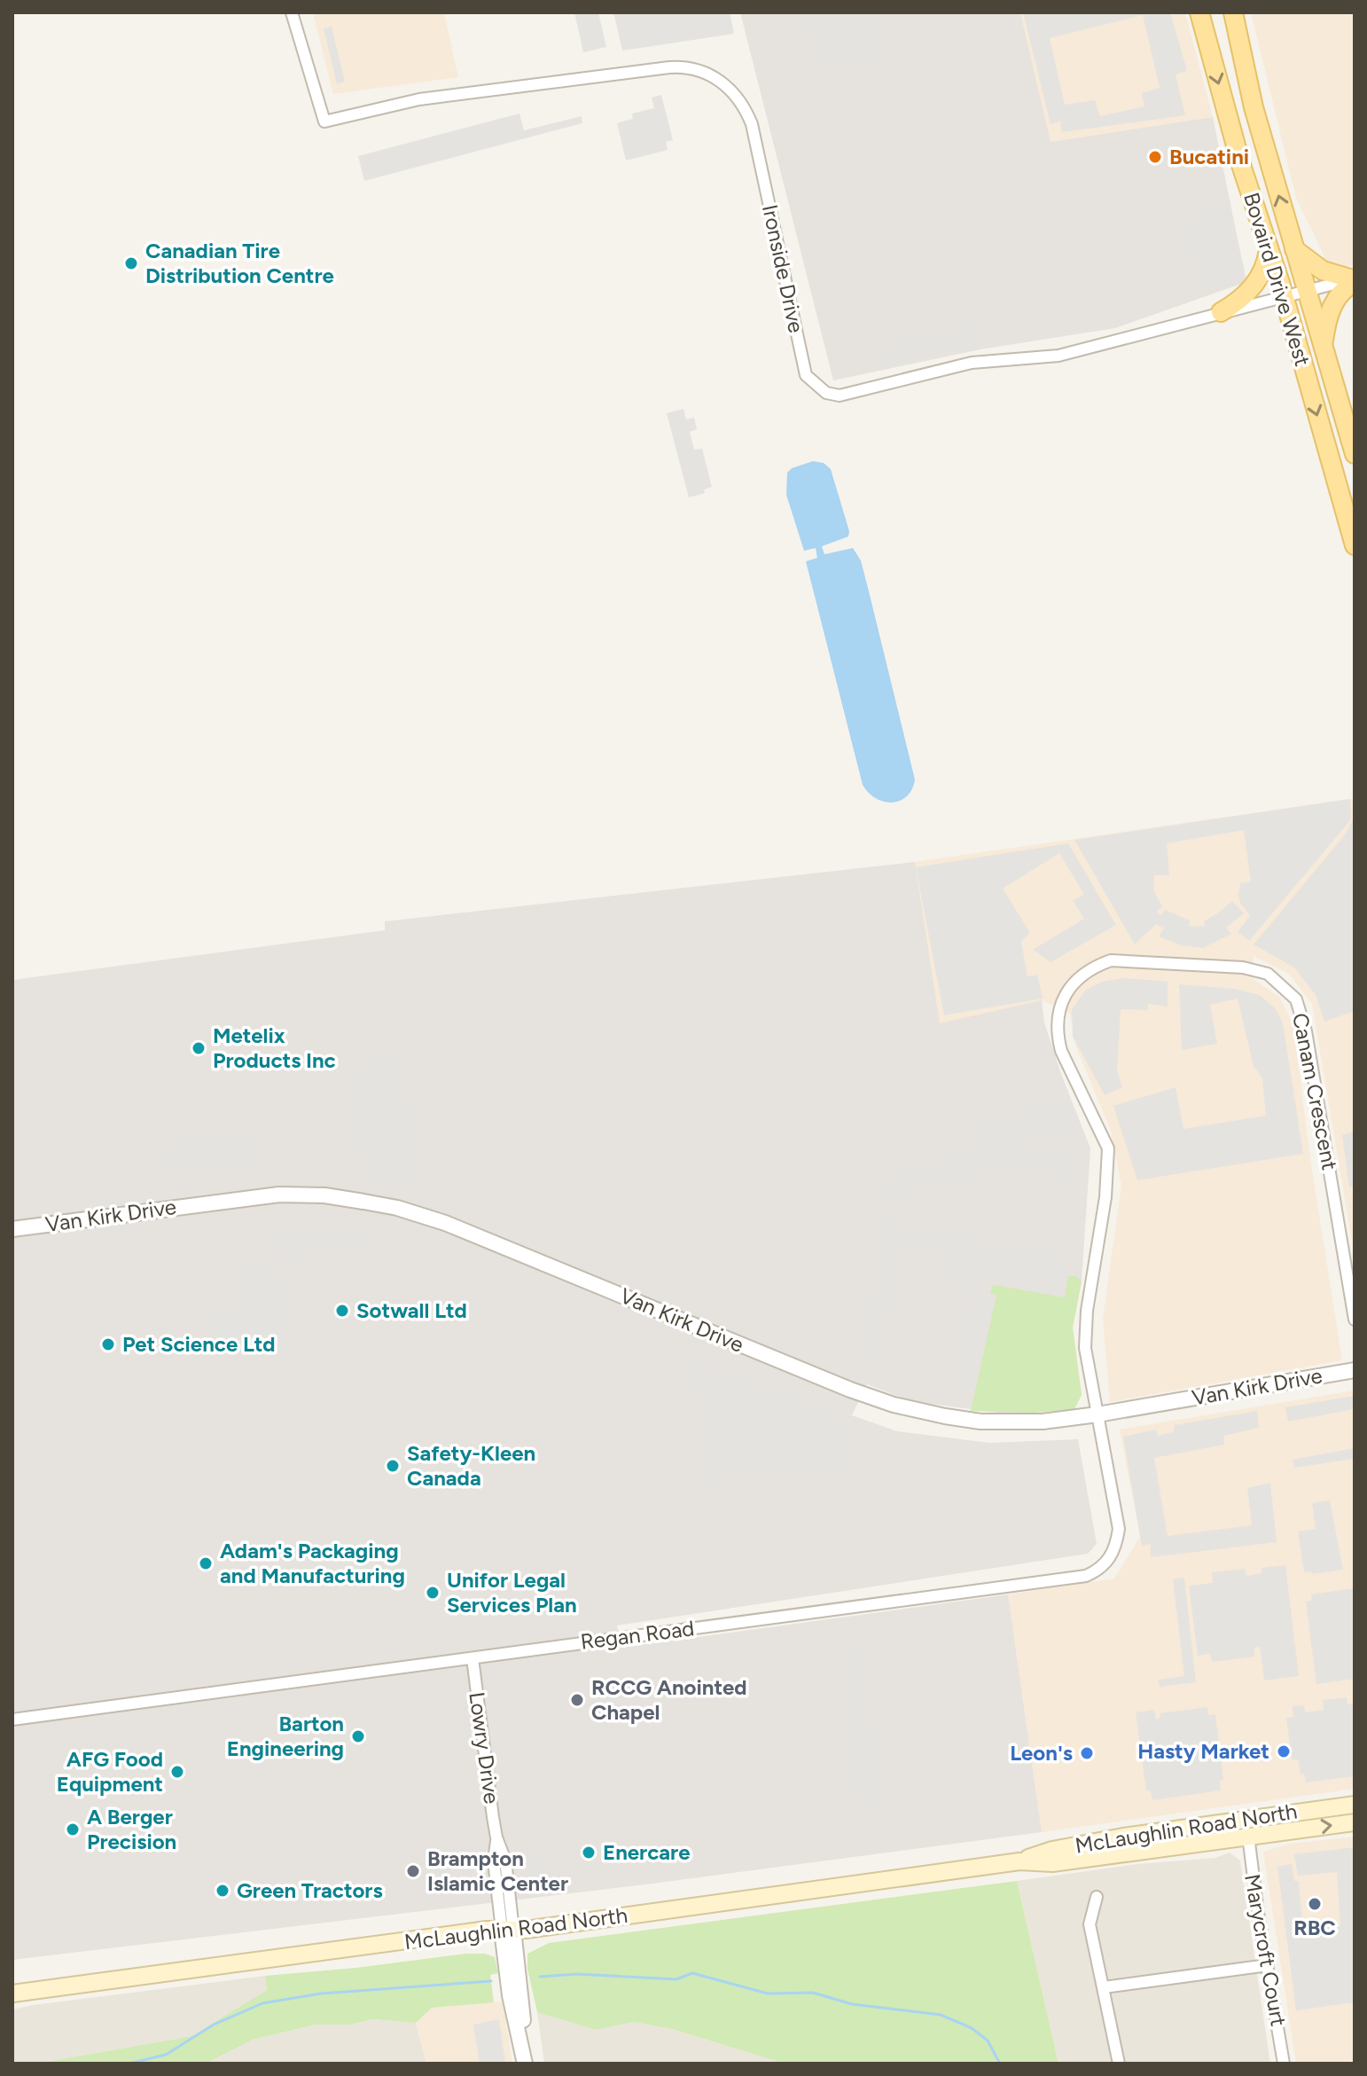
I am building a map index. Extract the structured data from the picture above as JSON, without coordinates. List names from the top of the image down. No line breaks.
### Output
{"streets":{"main road":["Bovaird Drive West","McLaughlin Road North"],"street":["Ironside Drive","Canam Crescent","Van Kirk Drive","Regan Road","Lowry Drive","Marycroft Court"]},"crossings":[["Ironside Drive","Bovaird Drive West"],["Canam Crescent","Van Kirk Drive"],["Canam Crescent","Regan Road"],["Van Kirk Drive","Regan Road"],["Regan Road","Lowry Drive"],["Lowry Drive","McLaughlin Road North"],["McLaughlin Road North","Marycroft Court"]],"places":["Bucatini","Canadian Tire Distribution Centre","Metelix Products Inc","Sotwall Ltd","Pet Science Ltd","Safety-Kleen Canada","Adam's Packaging and Manufacturing","Unifor Legal Services Plan","RCCG Anointed Chapel","Barton Engineering","Hasty Market","Leon's","AFG Food Equipment","A Berger Precision","Enercare","Brampton Islamic Center","Green Tractors","RBC"]}
